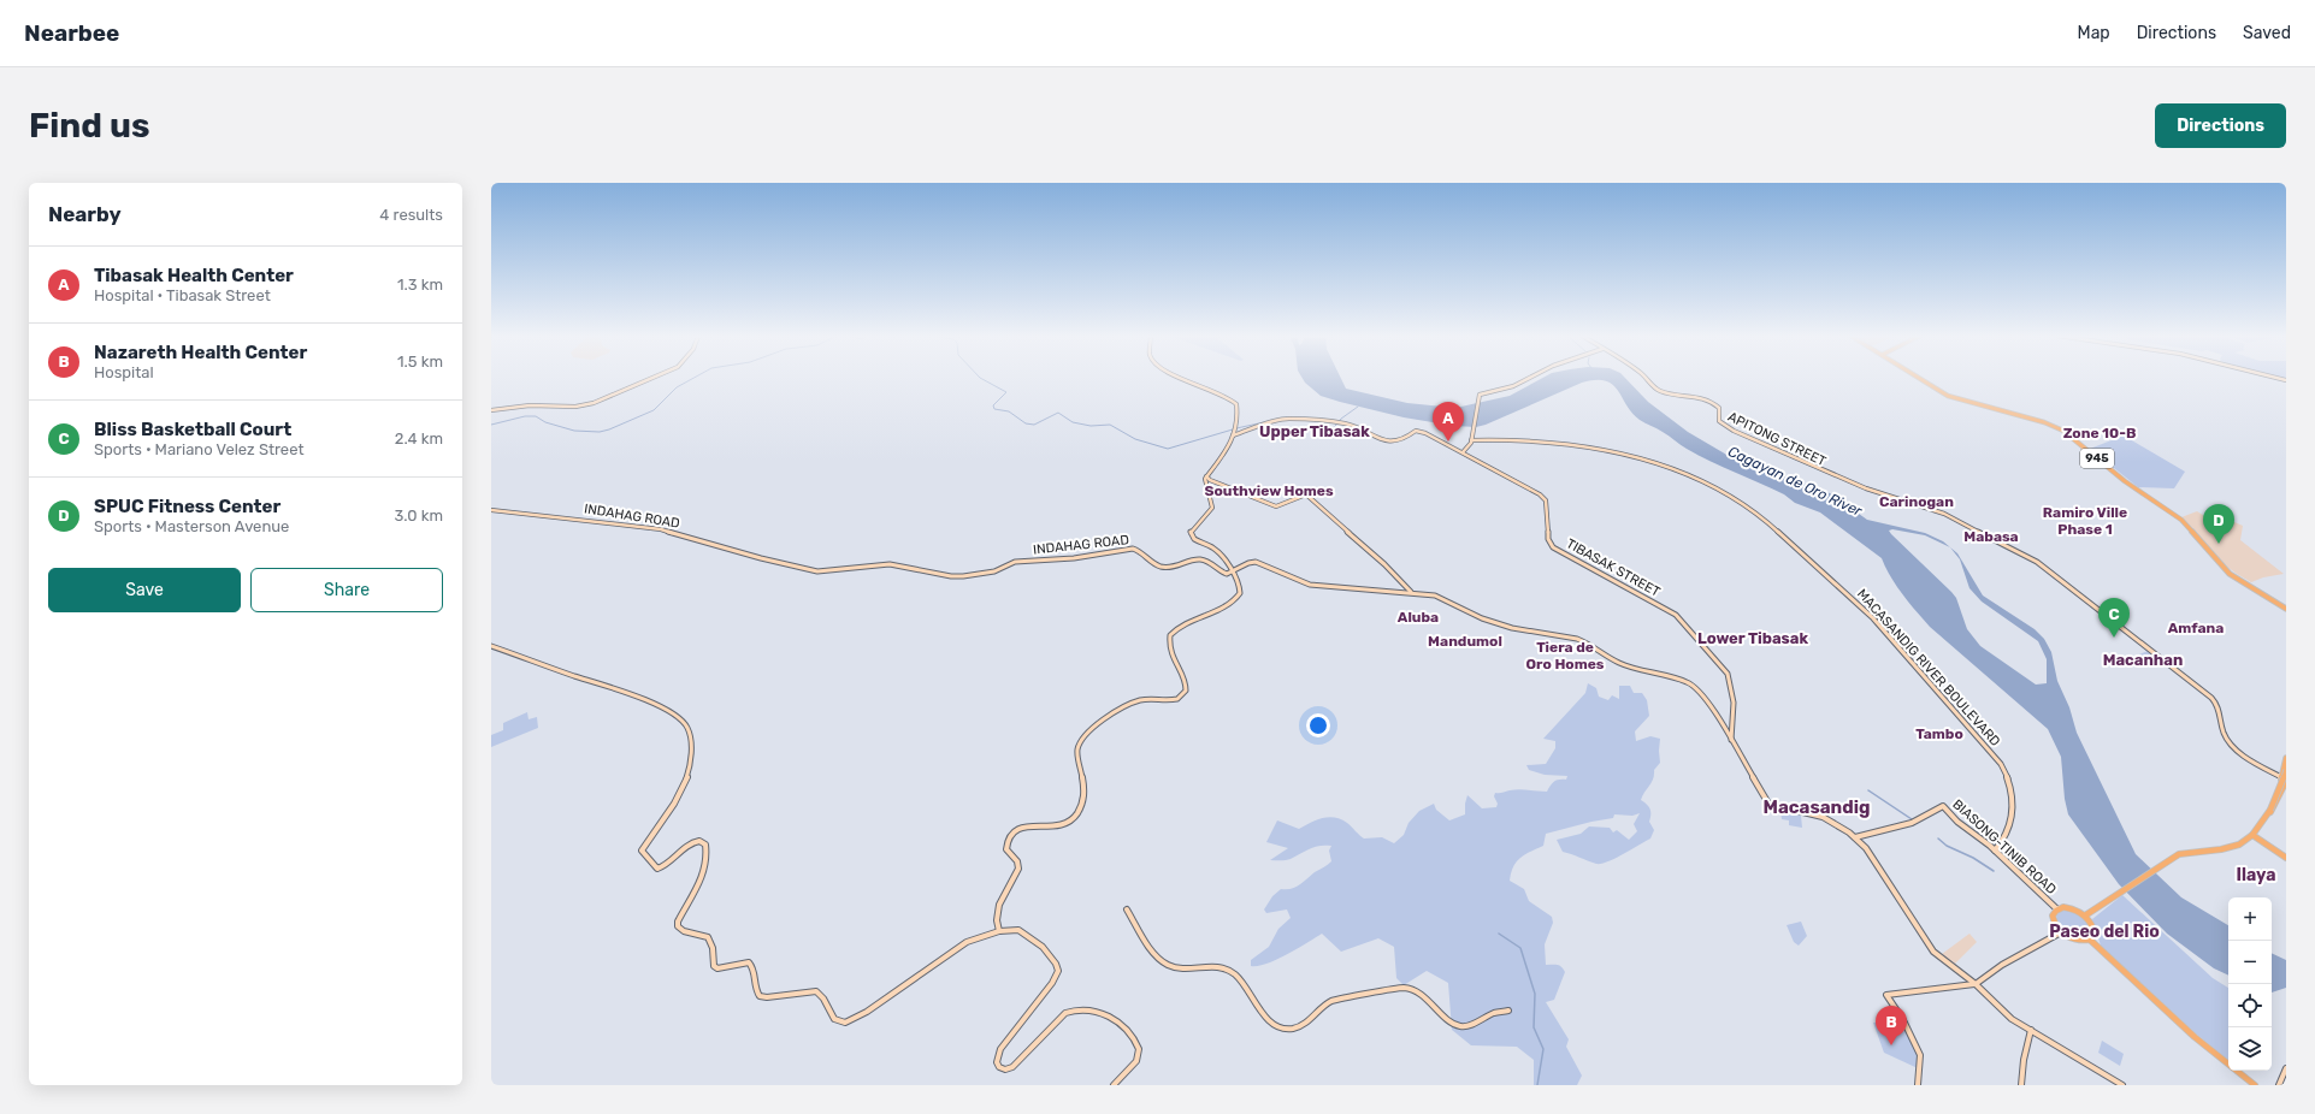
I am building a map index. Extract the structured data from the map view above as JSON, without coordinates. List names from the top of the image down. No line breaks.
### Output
{"streets":{"main road":["945"],"street":["APITONG STREET","INDAHAG ROAD","TIBASAK STREET","MACASANDIG RIVER BOULEVARD","BIASONG-TINIB ROAD"]},"crossings":[["MACASANDIG RIVER BOULEVARD","BIASONG-TINIB ROAD"]],"districts":["Upper Tibasak","Zone 10-B","Southview Homes","Carinogan","Ramiro Ville Phase 1","Mabasa","Aluba","Amfana","Lower Tibasak","Mandumol","Tiera de Oro Homes","Macanhan","Tambo","Macasandig","Ilaya","Paseo del Rio"],"water":["Cagayan de Oro River"],"page":{"header":"Nearbee","nav":["Map","Directions","Saved"],"buttons":["Directions",["Save","Share"]],"title":"Find us","heading":["Nearby","4 results"],"list":[{"mark":"A","name":"Tibasak Health Center","note":"Hospital · Tibasak Street","value":"1.3 km"},{"mark":"B","name":"Nazareth Health Center","note":"Hospital","value":"1.5 km"},{"mark":"C","name":"Bliss Basketball Court","note":"Sports · Mariano Velez Street","value":"2.4 km"},{"mark":"D","name":"SPUC Fitness Center","note":"Sports · Masterson Avenue","value":"3.0 km"}],"pins":["A","D","C","B"],"map_buttons":["+","−"]}}
